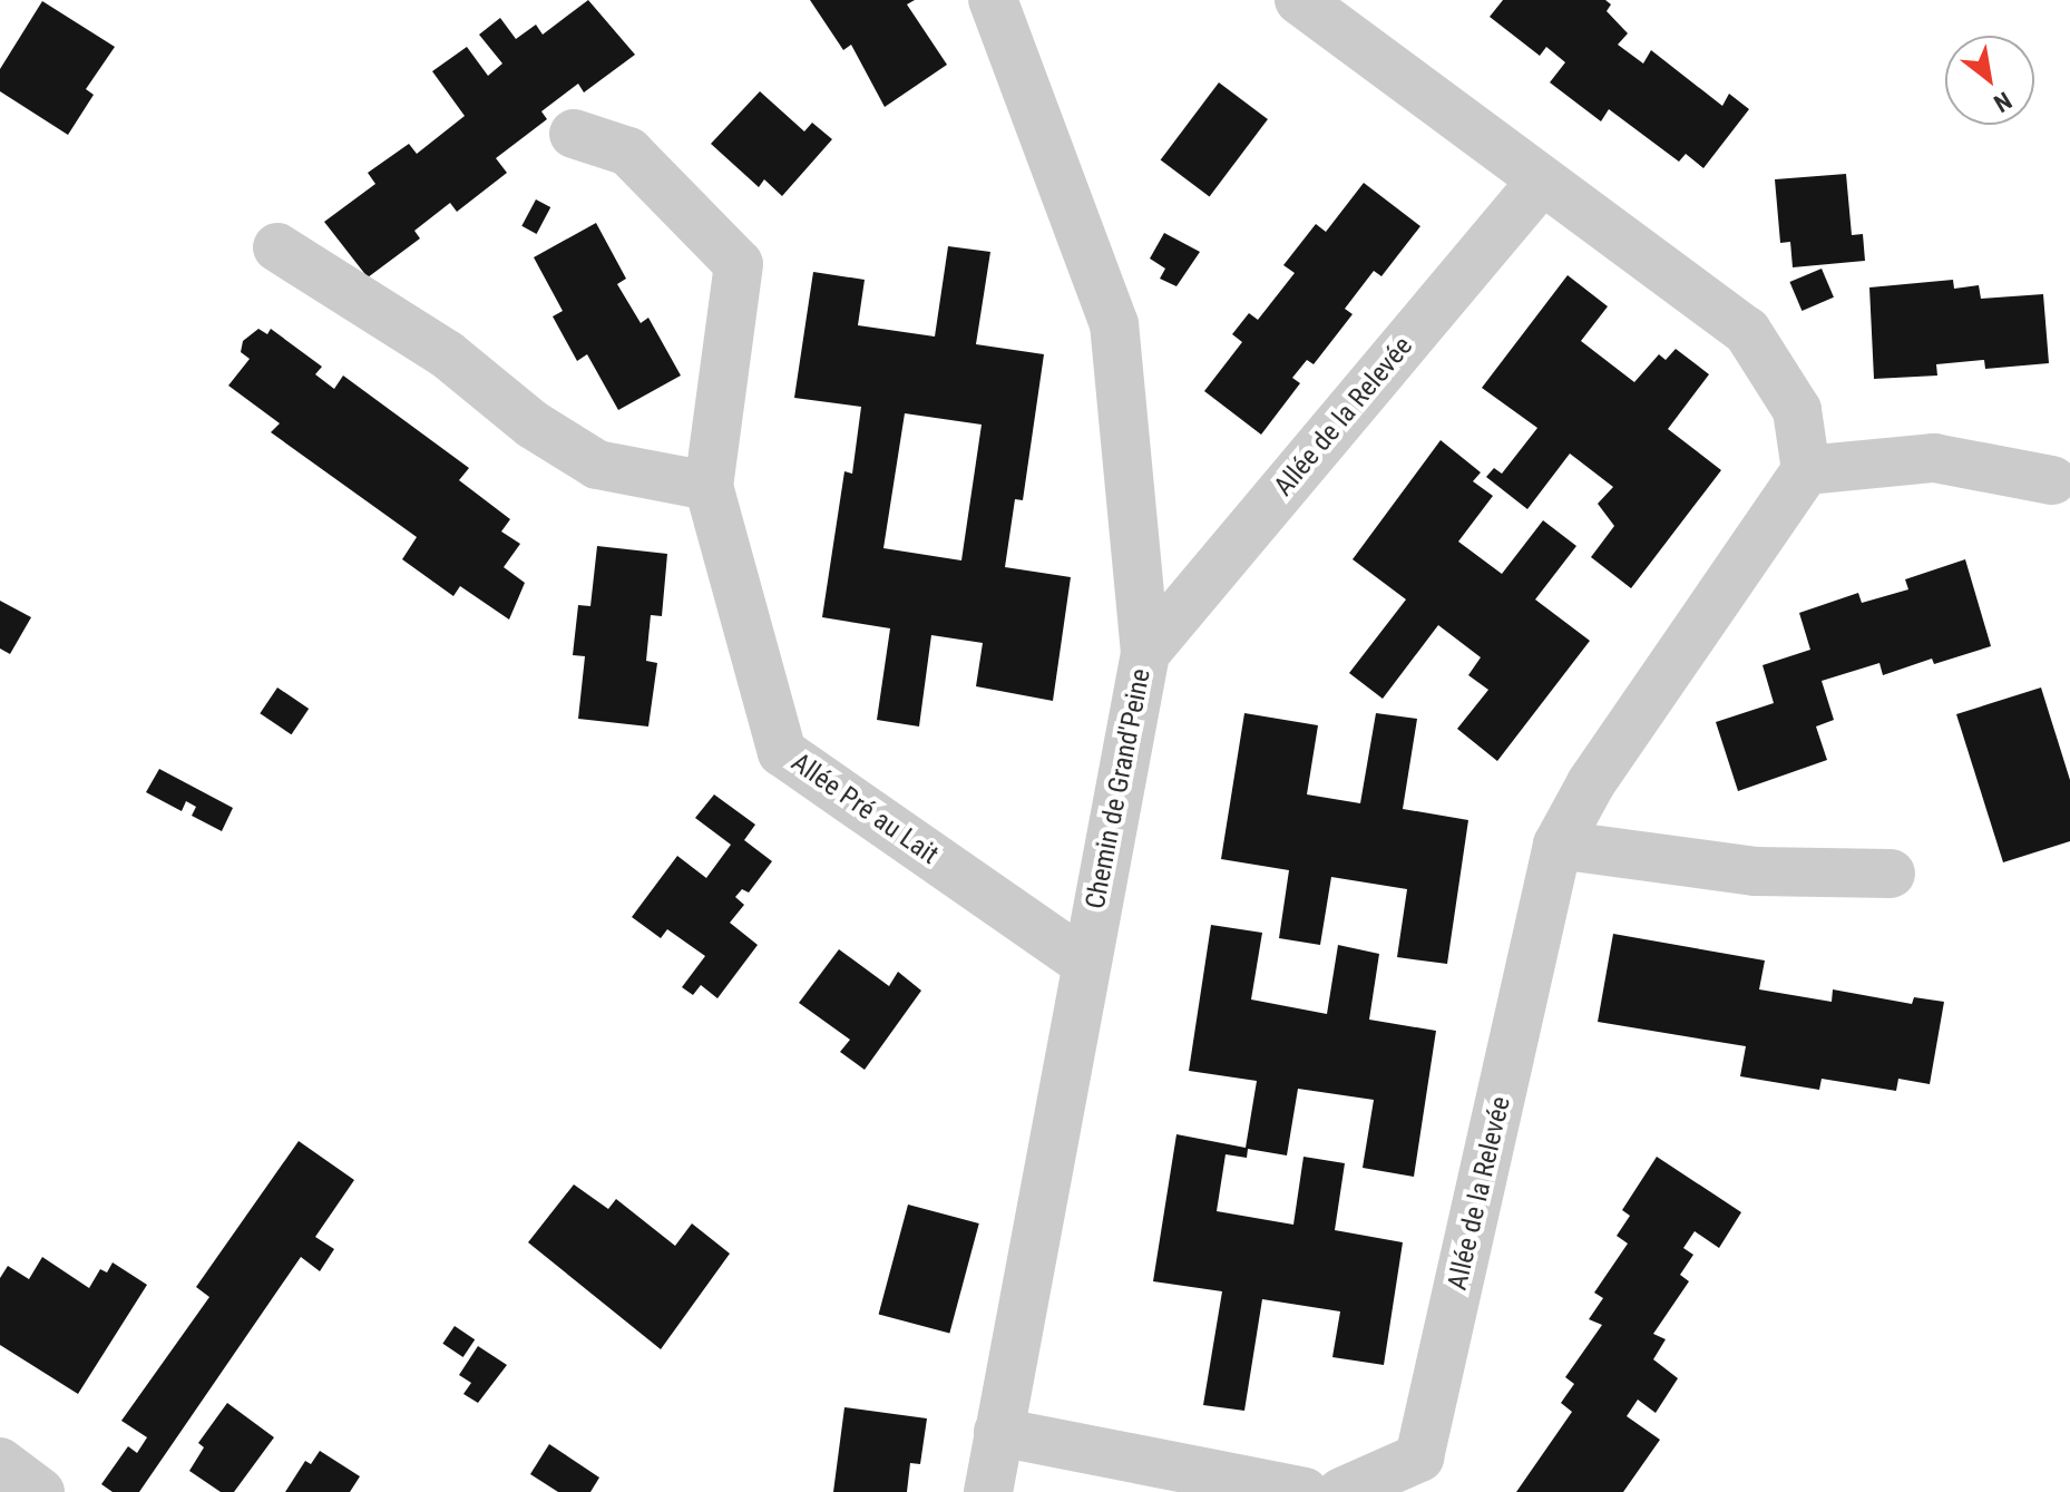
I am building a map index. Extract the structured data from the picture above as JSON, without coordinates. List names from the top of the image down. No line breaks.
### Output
{"streets":{"street":["Allée de la Relevée","Chemin de Grand'Peine","Allée Pré au Lait"]},"crossings":[["Allée de la Relevée","Chemin de Grand'Peine"],["Chemin de Grand'Peine","Allée Pré au Lait"]],"north":"bottom right"}
